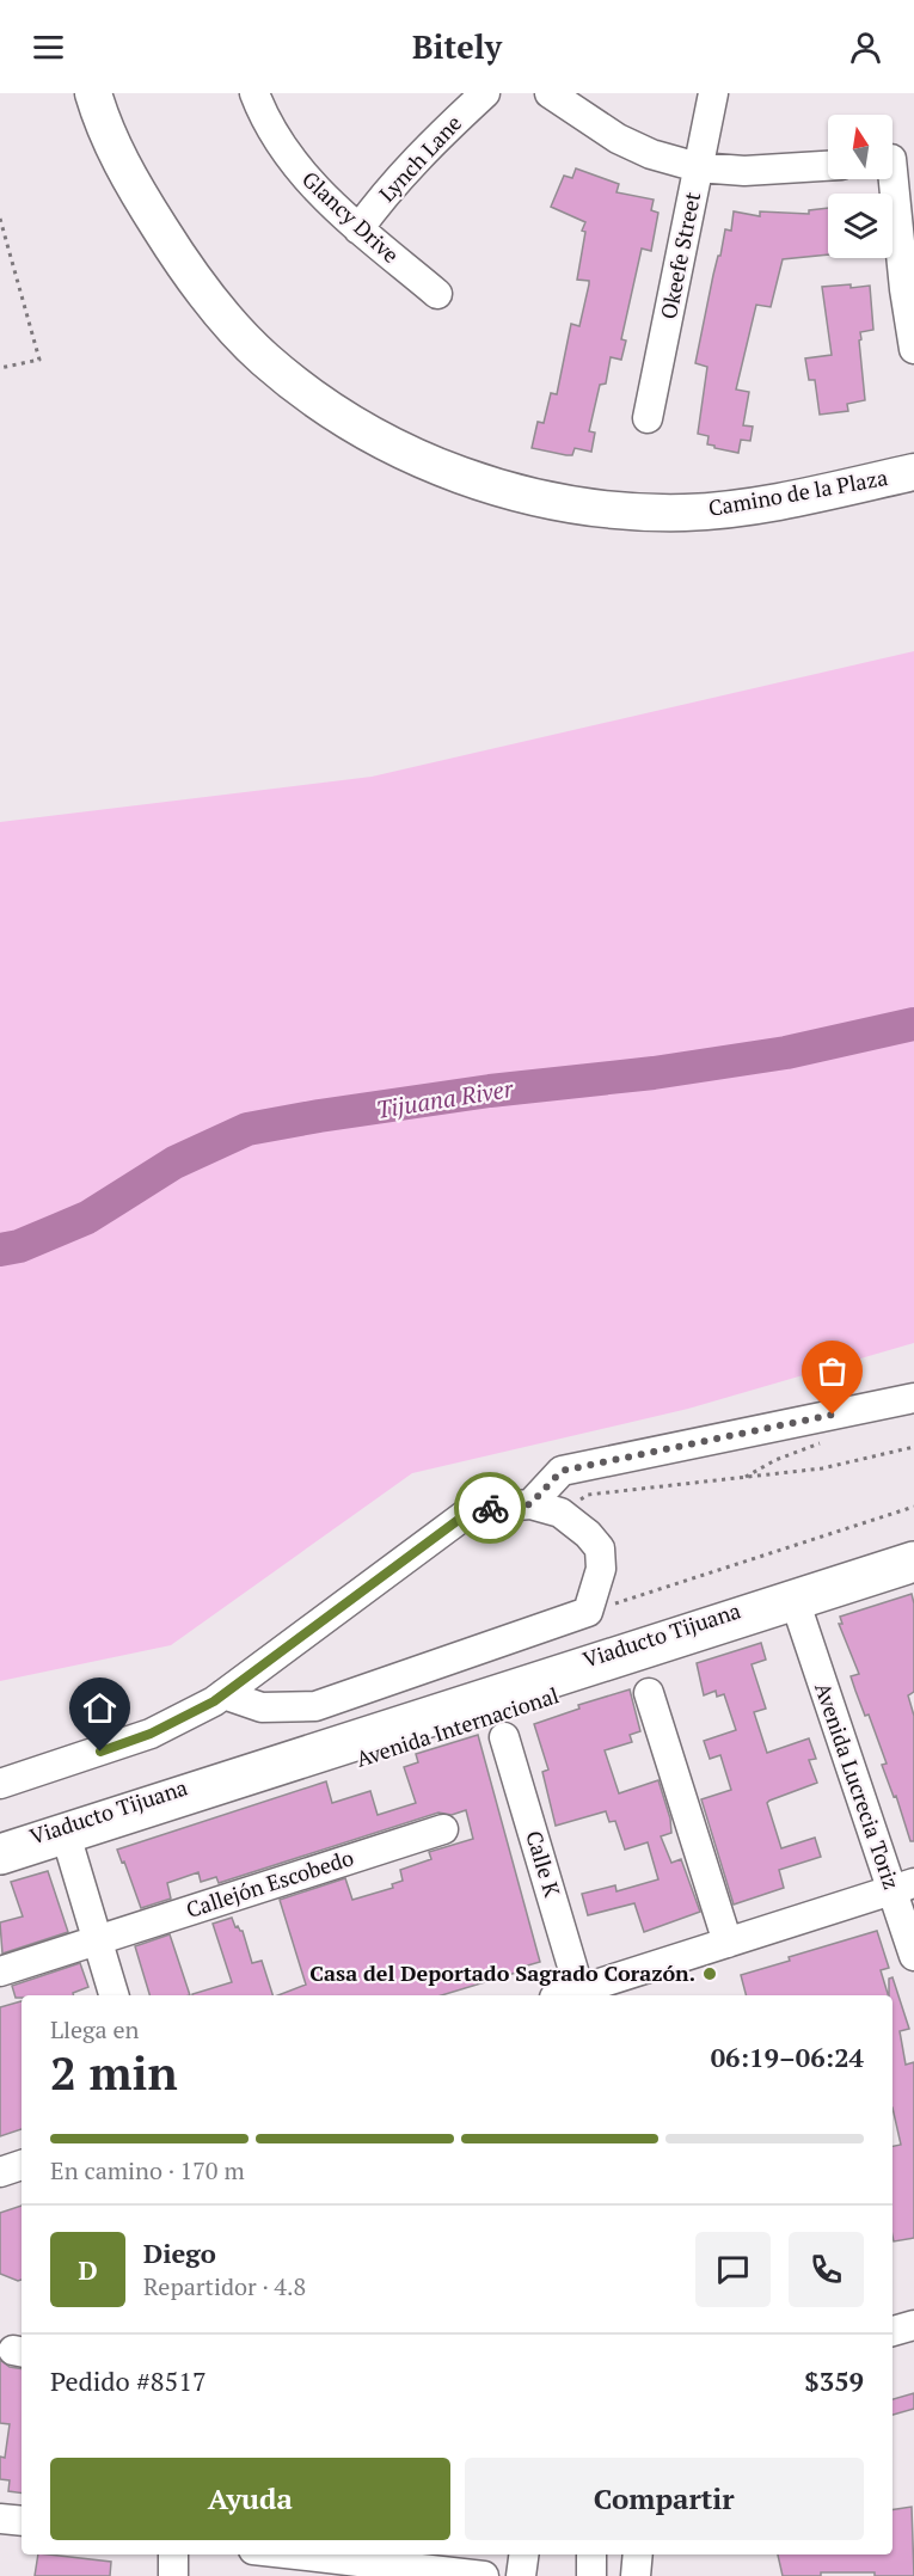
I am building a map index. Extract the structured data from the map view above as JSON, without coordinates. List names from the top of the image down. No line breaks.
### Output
{"streets":{"highway":["Viaducto Tijuana","Avenida Internacional"],"main road":["Camino de la Plaza"],"street":["Lynch Lane","Glancy Drive","Okeefe Street","Avenida Lucrecia Toriz","Calle K","Callejón Escobedo"]},"crossings":[["Lynch Lane","Glancy Drive"],["Avenida Internacional","Avenida Lucrecia Toriz"]],"water":["Tijuana River"],"places":["Casa del Deportado Sagrado Corazón."],"north":"top","page":{"header":"Bitely","heading":["2 min","Llega en","06:19–06:24"],"panel":["Diego","Repartidor · 4.8","Pedido #8517","$359"],"bar":"En camino · 170 m","round":"D","buttons":["Ayuda","Compartir"]}}
